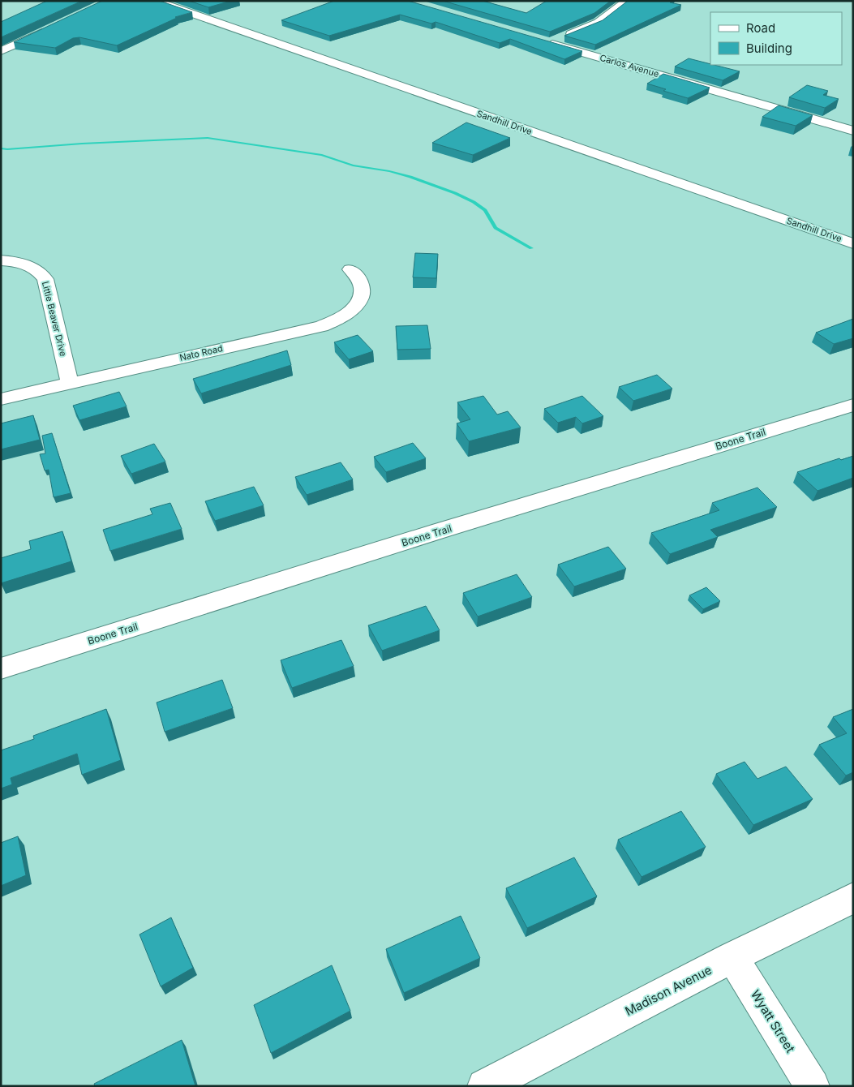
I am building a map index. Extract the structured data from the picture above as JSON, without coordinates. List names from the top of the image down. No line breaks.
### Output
{"streets":{"street":["Carlos Avenue","Sandhill Drive","Little Beaver Drive","Nato Road","Boone Trail","Madison Avenue","Wyatt Street"]},"crossings":[["Little Beaver Drive","Nato Road"],["Madison Avenue","Wyatt Street"]],"legend":["Road","Building"]}
